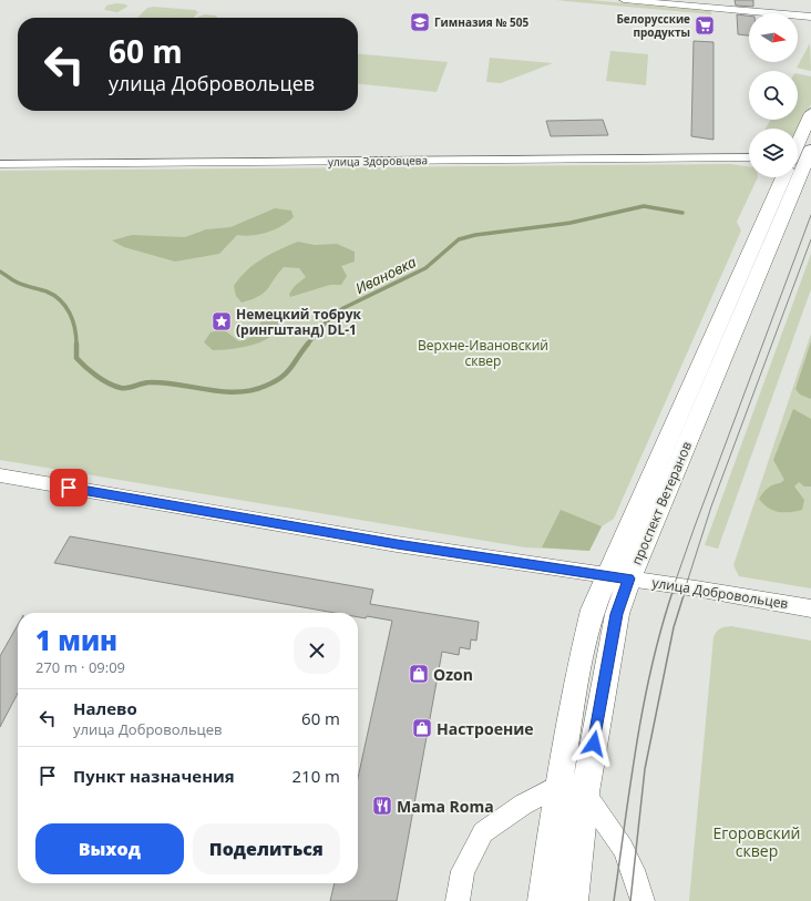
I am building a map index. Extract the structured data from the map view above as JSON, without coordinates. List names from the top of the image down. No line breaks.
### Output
{"streets":{"main road":["проспект Ветеранов"],"street":["улица Здоровцева","улица Добровольцев"]},"crossings":[["проспект Ветеранов","улица Добровольцев"]],"water":["Ивановка"],"parks":["Верхне-Ивановский сквер","Егоровский сквер"],"places":{"school or university":["Гимназия № 505"],"supermarket":["Белорусские продукты"],"place":["Немецкий тобрук (рингштанд) DL-1"],"shop":["Ozon","Настроение"],"restaurant":["Mama Roma"]},"north":"right","page":{"turn":["60 m","улица Добровольцев"],"heading":["1 мин","270 m · 09:09"],"list":[{"name":"Налево","note":"улица Добровольцев","value":"60 m"},{"name":"Пункт назначения","value":"210 m"}],"buttons":["Выход","Поделиться"]}}
